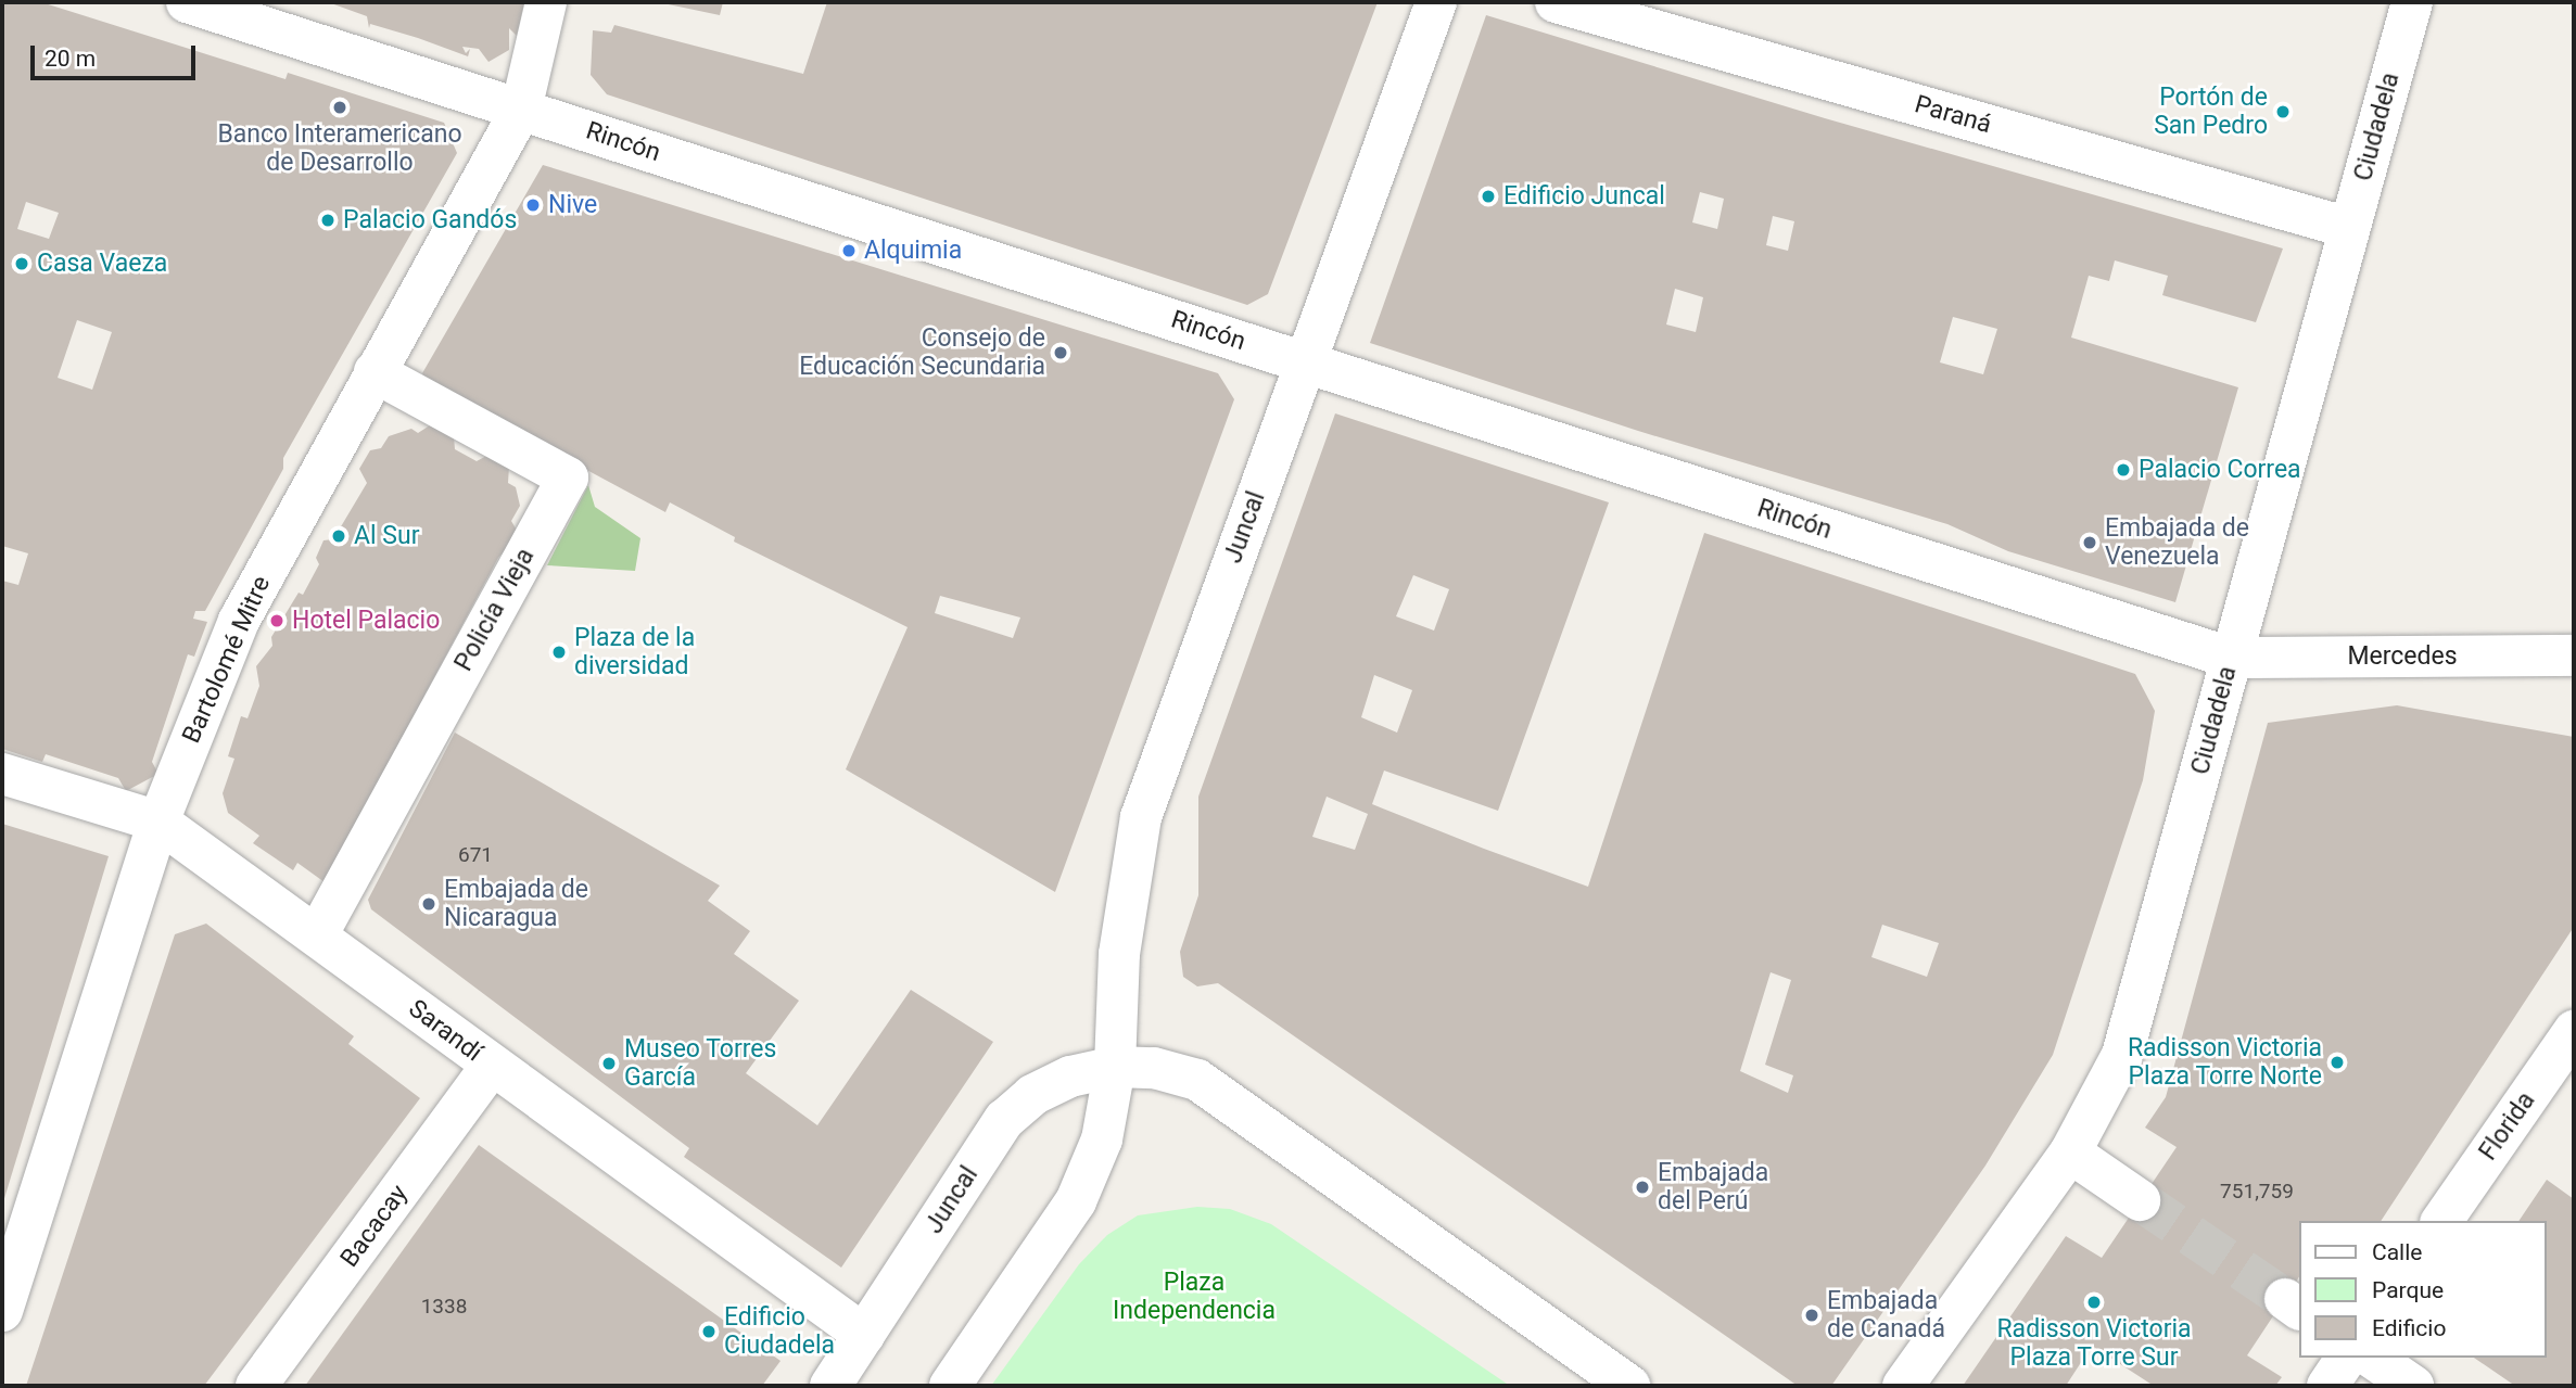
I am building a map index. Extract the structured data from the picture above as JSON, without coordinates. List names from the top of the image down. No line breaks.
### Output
{"streets":{"street":["Paraná","Ciudadela","Rincón","Juncal","Policía Vieja","Mercedes","Bartolomé Mitre","Sarandí","Florida","Bacacay"]},"crossings":[["Paraná","Ciudadela"],["Ciudadela","Rincón"],["Ciudadela","Mercedes"],["Rincón","Juncal"],["Rincón","Mercedes"],["Rincón","Bartolomé Mitre"],["Juncal","Sarandí"],["Policía Vieja","Bartolomé Mitre"],["Policía Vieja","Sarandí"],["Bartolomé Mitre","Sarandí"],["Sarandí","Bacacay"]],"parks":["Plaza Independencia"],"places":["Banco Interamericano de Desarrollo","Portón de San Pedro","Edificio Juncal","Nive","Palacio Gandós","Alquimia","Casa Vaeza","Consejo de Educación Secundaria","Palacio Correa","Al Sur","Embajada de Venezuela","Hotel Palacio","Plaza de la diversidad","Embajada de Nicaragua","Radisson Victoria Plaza Torre Norte","Museo Torres García","Embajada del Perú","Radisson Victoria Plaza Torre Sur","Embajada de Canadá","Edificio Ciudadela"],"house_numbers":["671","751,759","1338"],"legend":["Calle","Parque","Edificio"],"scale_bar":"20 m"}
